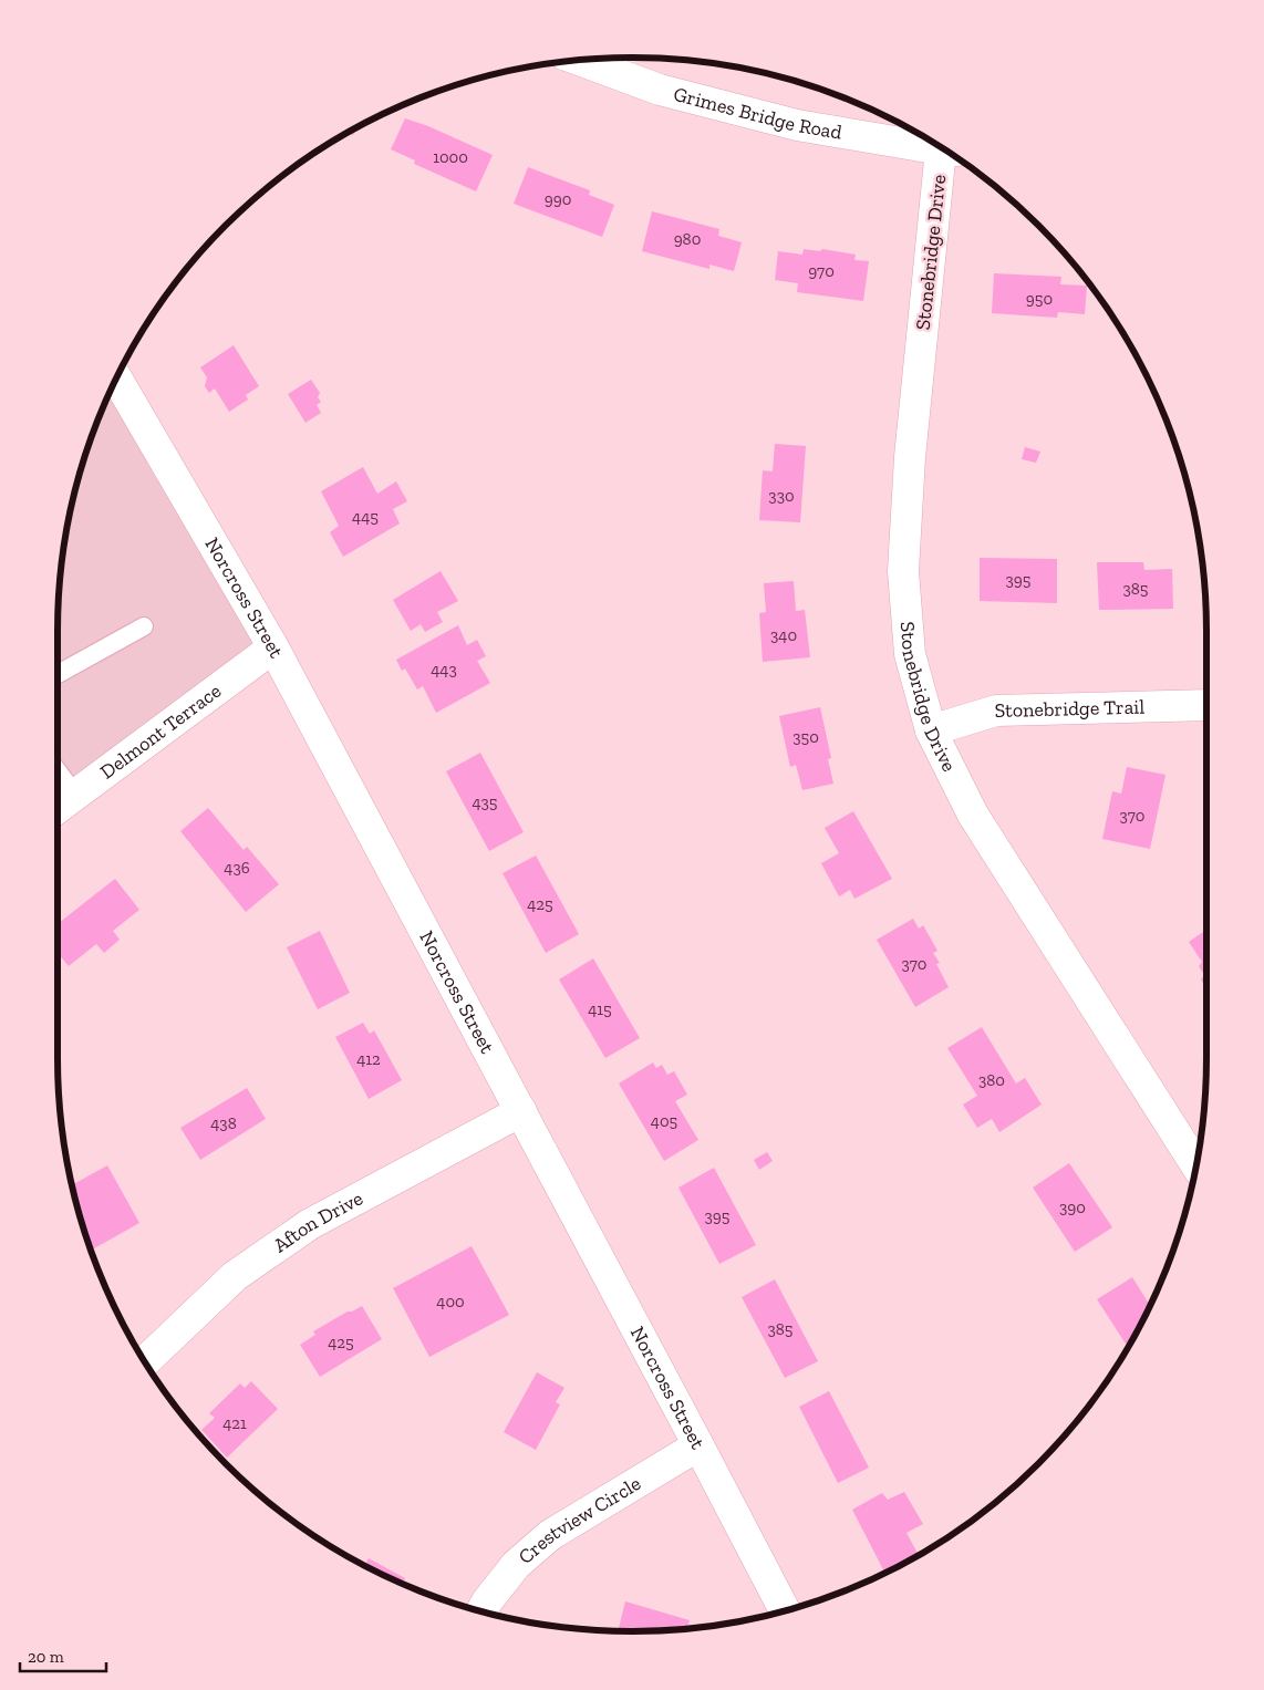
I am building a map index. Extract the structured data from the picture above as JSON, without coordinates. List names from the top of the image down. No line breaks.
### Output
{"streets":{"street":["Grimes Bridge Road","Stonebridge Drive","Norcross Street","Stonebridge Trail","Delmont Terrace","Afton Drive","Crestview Circle"]},"crossings":[["Stonebridge Drive","Stonebridge Trail"],["Norcross Street","Delmont Terrace"],["Norcross Street","Afton Drive"],["Norcross Street","Crestview Circle"]],"house_numbers":["1000","990","980","970","950","330","445","395","385","340","443","350","435","370","436","425","370","415","412","380","405","438","390","395","400","385","425","421"],"scale_bar":"20 m"}
